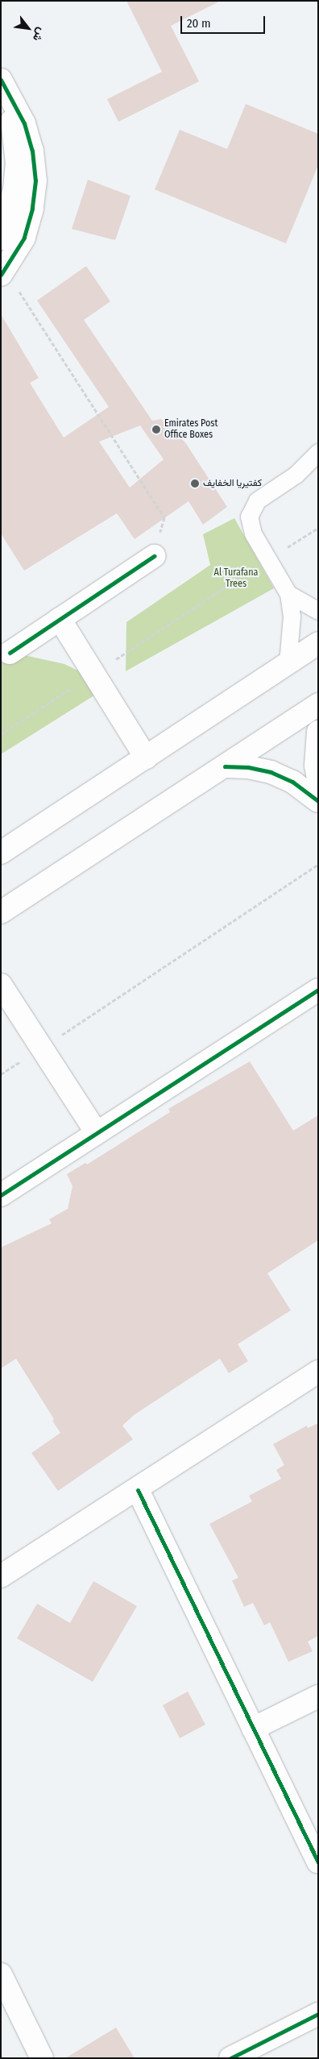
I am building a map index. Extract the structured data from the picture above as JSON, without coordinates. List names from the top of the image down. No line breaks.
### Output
{"parks":["Al Turafana Trees"],"places":["Emirates Post Office Boxes","كفتيريا الخفايف"],"scale_bar":"20 m","north":"bottom right"}
